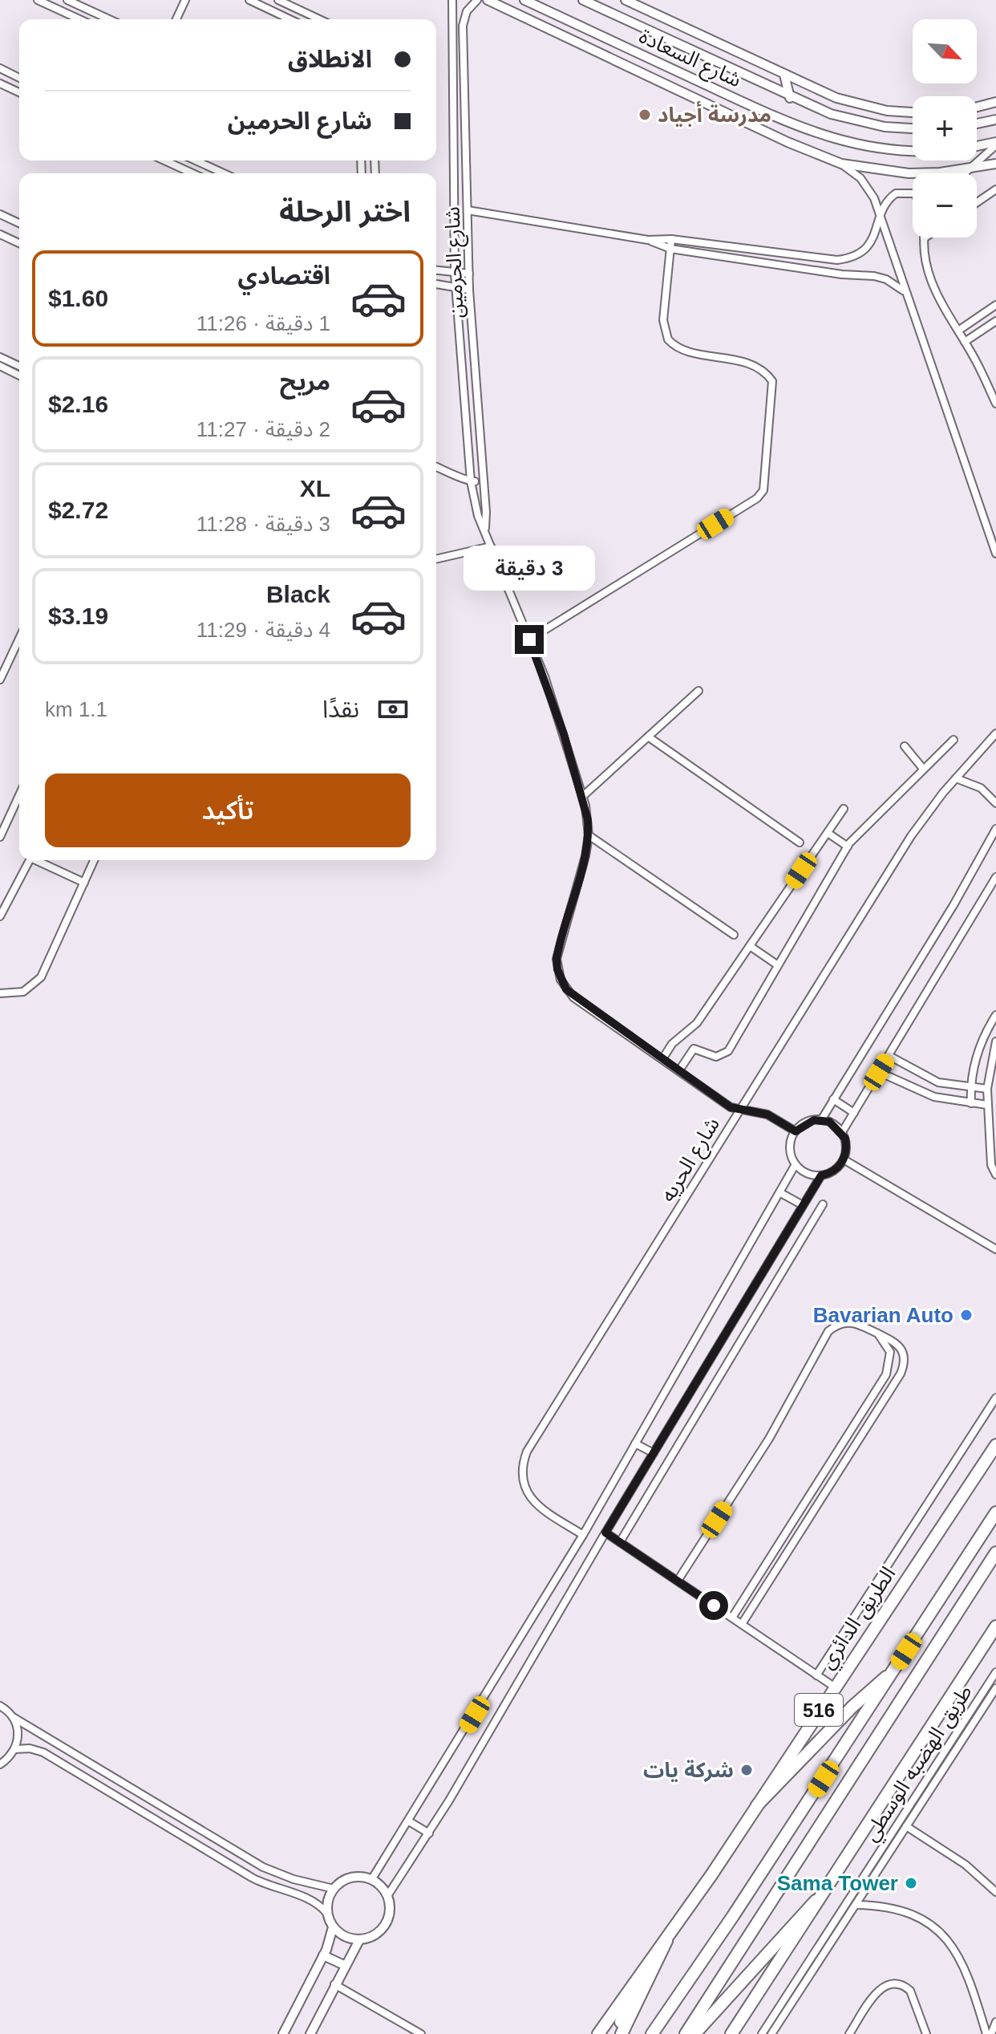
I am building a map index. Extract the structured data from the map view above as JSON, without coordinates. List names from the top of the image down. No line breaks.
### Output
{"streets":{"highway":["الطريق الدائري","516"],"street":["شارع السعادة","شارع الحرمين","شارع الحريه","طريق الهضبه الوسطي"]},"crossings":[["شارع الحرمين","شارع الحريه"],["الطريق الدائري","516"]],"places":["مدرسة أجياد","Bavarian Auto","شركة يات","Sama Tower"],"north":"bottom right","page":{"map_buttons":["+","−"],"banner":["الانطلاق","شارع الحرمين"],"heading":"اختر الرحلة","list":[{"name":"اقتصادي","note":"1 دقيقة · 11:26","value":"$1.60"},{"name":"مريح","note":"2 دقيقة · 11:27","value":"$2.16"},{"name":"XL","note":"3 دقيقة · 11:28","value":"$2.72"},{"name":"Black","note":"4 دقيقة · 11:29","value":"$3.19"}],"bubble":"3 دقيقة","pay":["نقدًا","1.1 km"],"buttons":"تأكيد"}}
